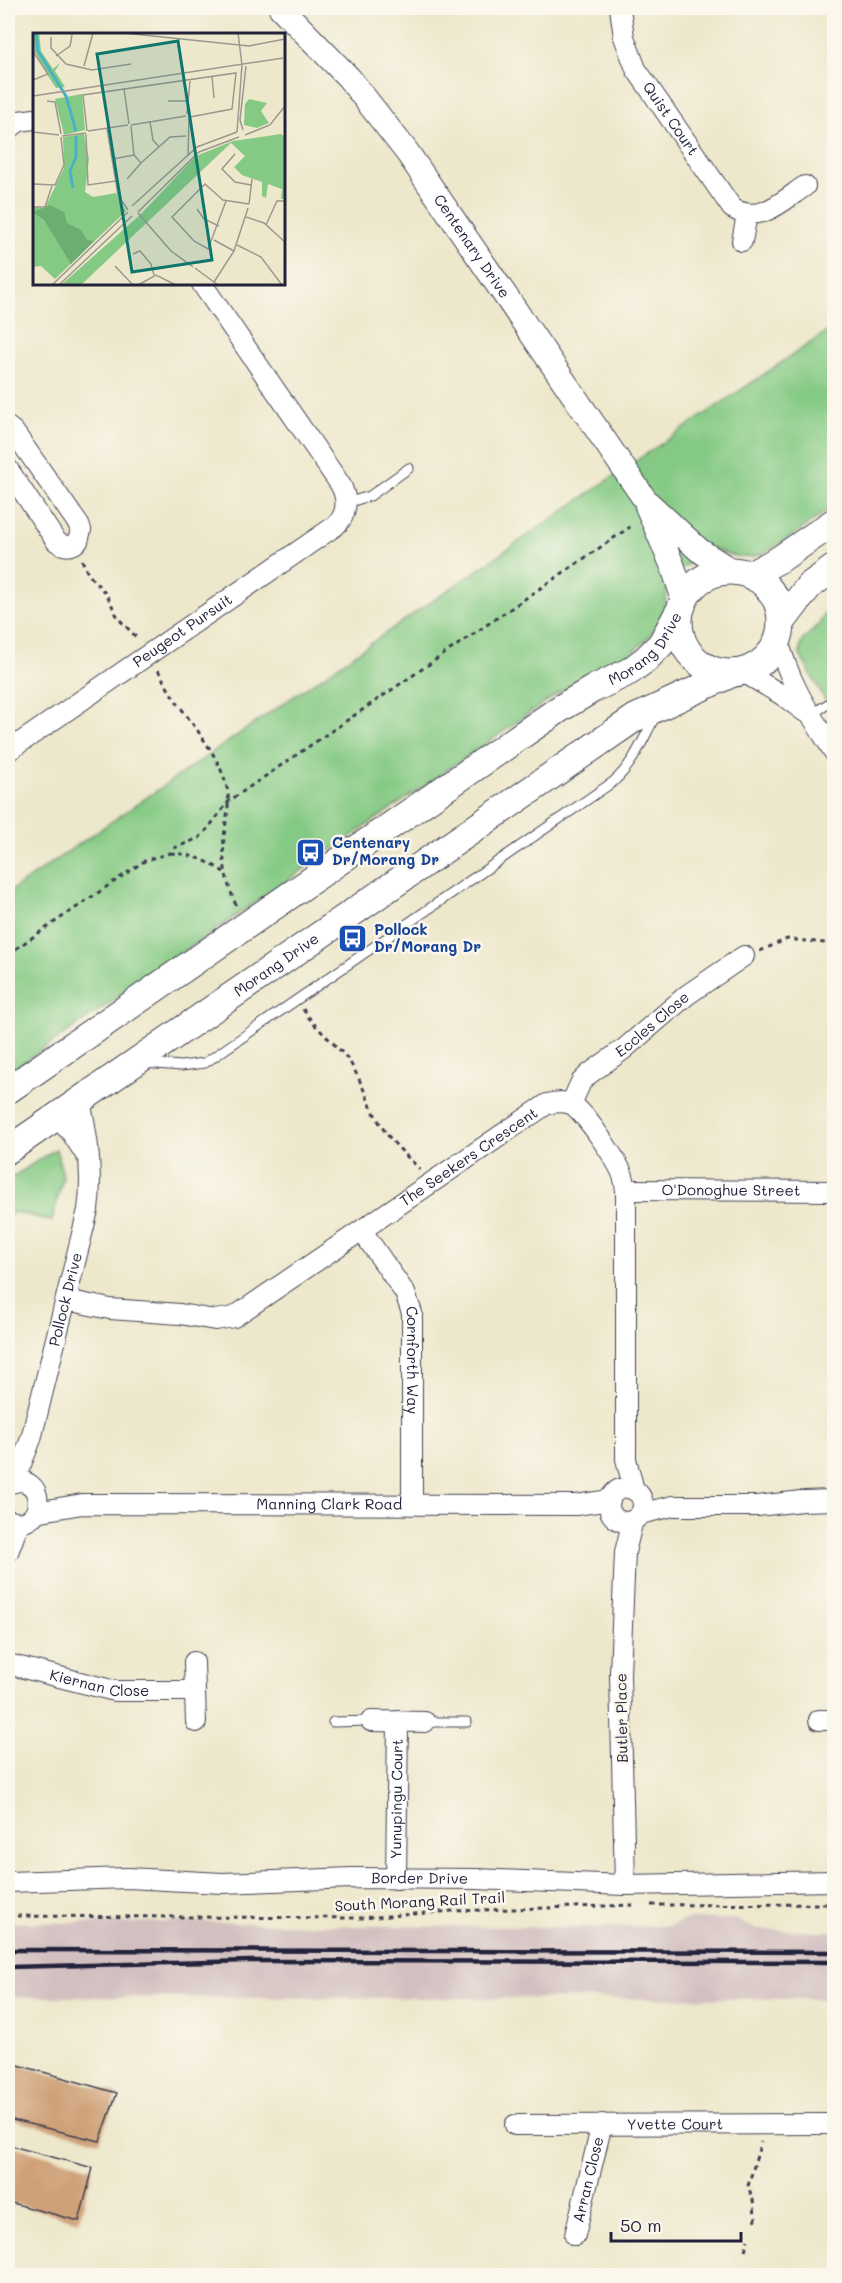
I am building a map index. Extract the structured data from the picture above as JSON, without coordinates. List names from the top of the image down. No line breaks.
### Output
{"streets":{"main road":["Morang Drive"],"street":["Quist Court","Centenary Drive","Peugeot Pursuit","Eccles Close","The Seekers Crescent","O'Donoghue Street","Pollock Drive","Cornforth Way","Manning Clark Road","Kiernan Close","Butler Place","Yunupingu Court","Border Drive","Yvette Court","Arran Close"],"path":["South Morang Rail Trail"]},"crossings":[["Centenary Drive","Morang Drive"],["Morang Drive","Pollock Drive"],["Eccles Close","The Seekers Crescent"],["The Seekers Crescent","Pollock Drive"],["The Seekers Crescent","Cornforth Way"],["Pollock Drive","Manning Clark Road"],["Cornforth Way","Manning Clark Road"],["Manning Clark Road","Butler Place"],["Butler Place","Border Drive"],["Yunupingu Court","Border Drive"],["Yvette Court","Arran Close"]],"places":{"bus stop":["Centenary Dr/Morang Dr","Pollock Dr/Morang Dr"]},"scale_bar":"50 m"}
